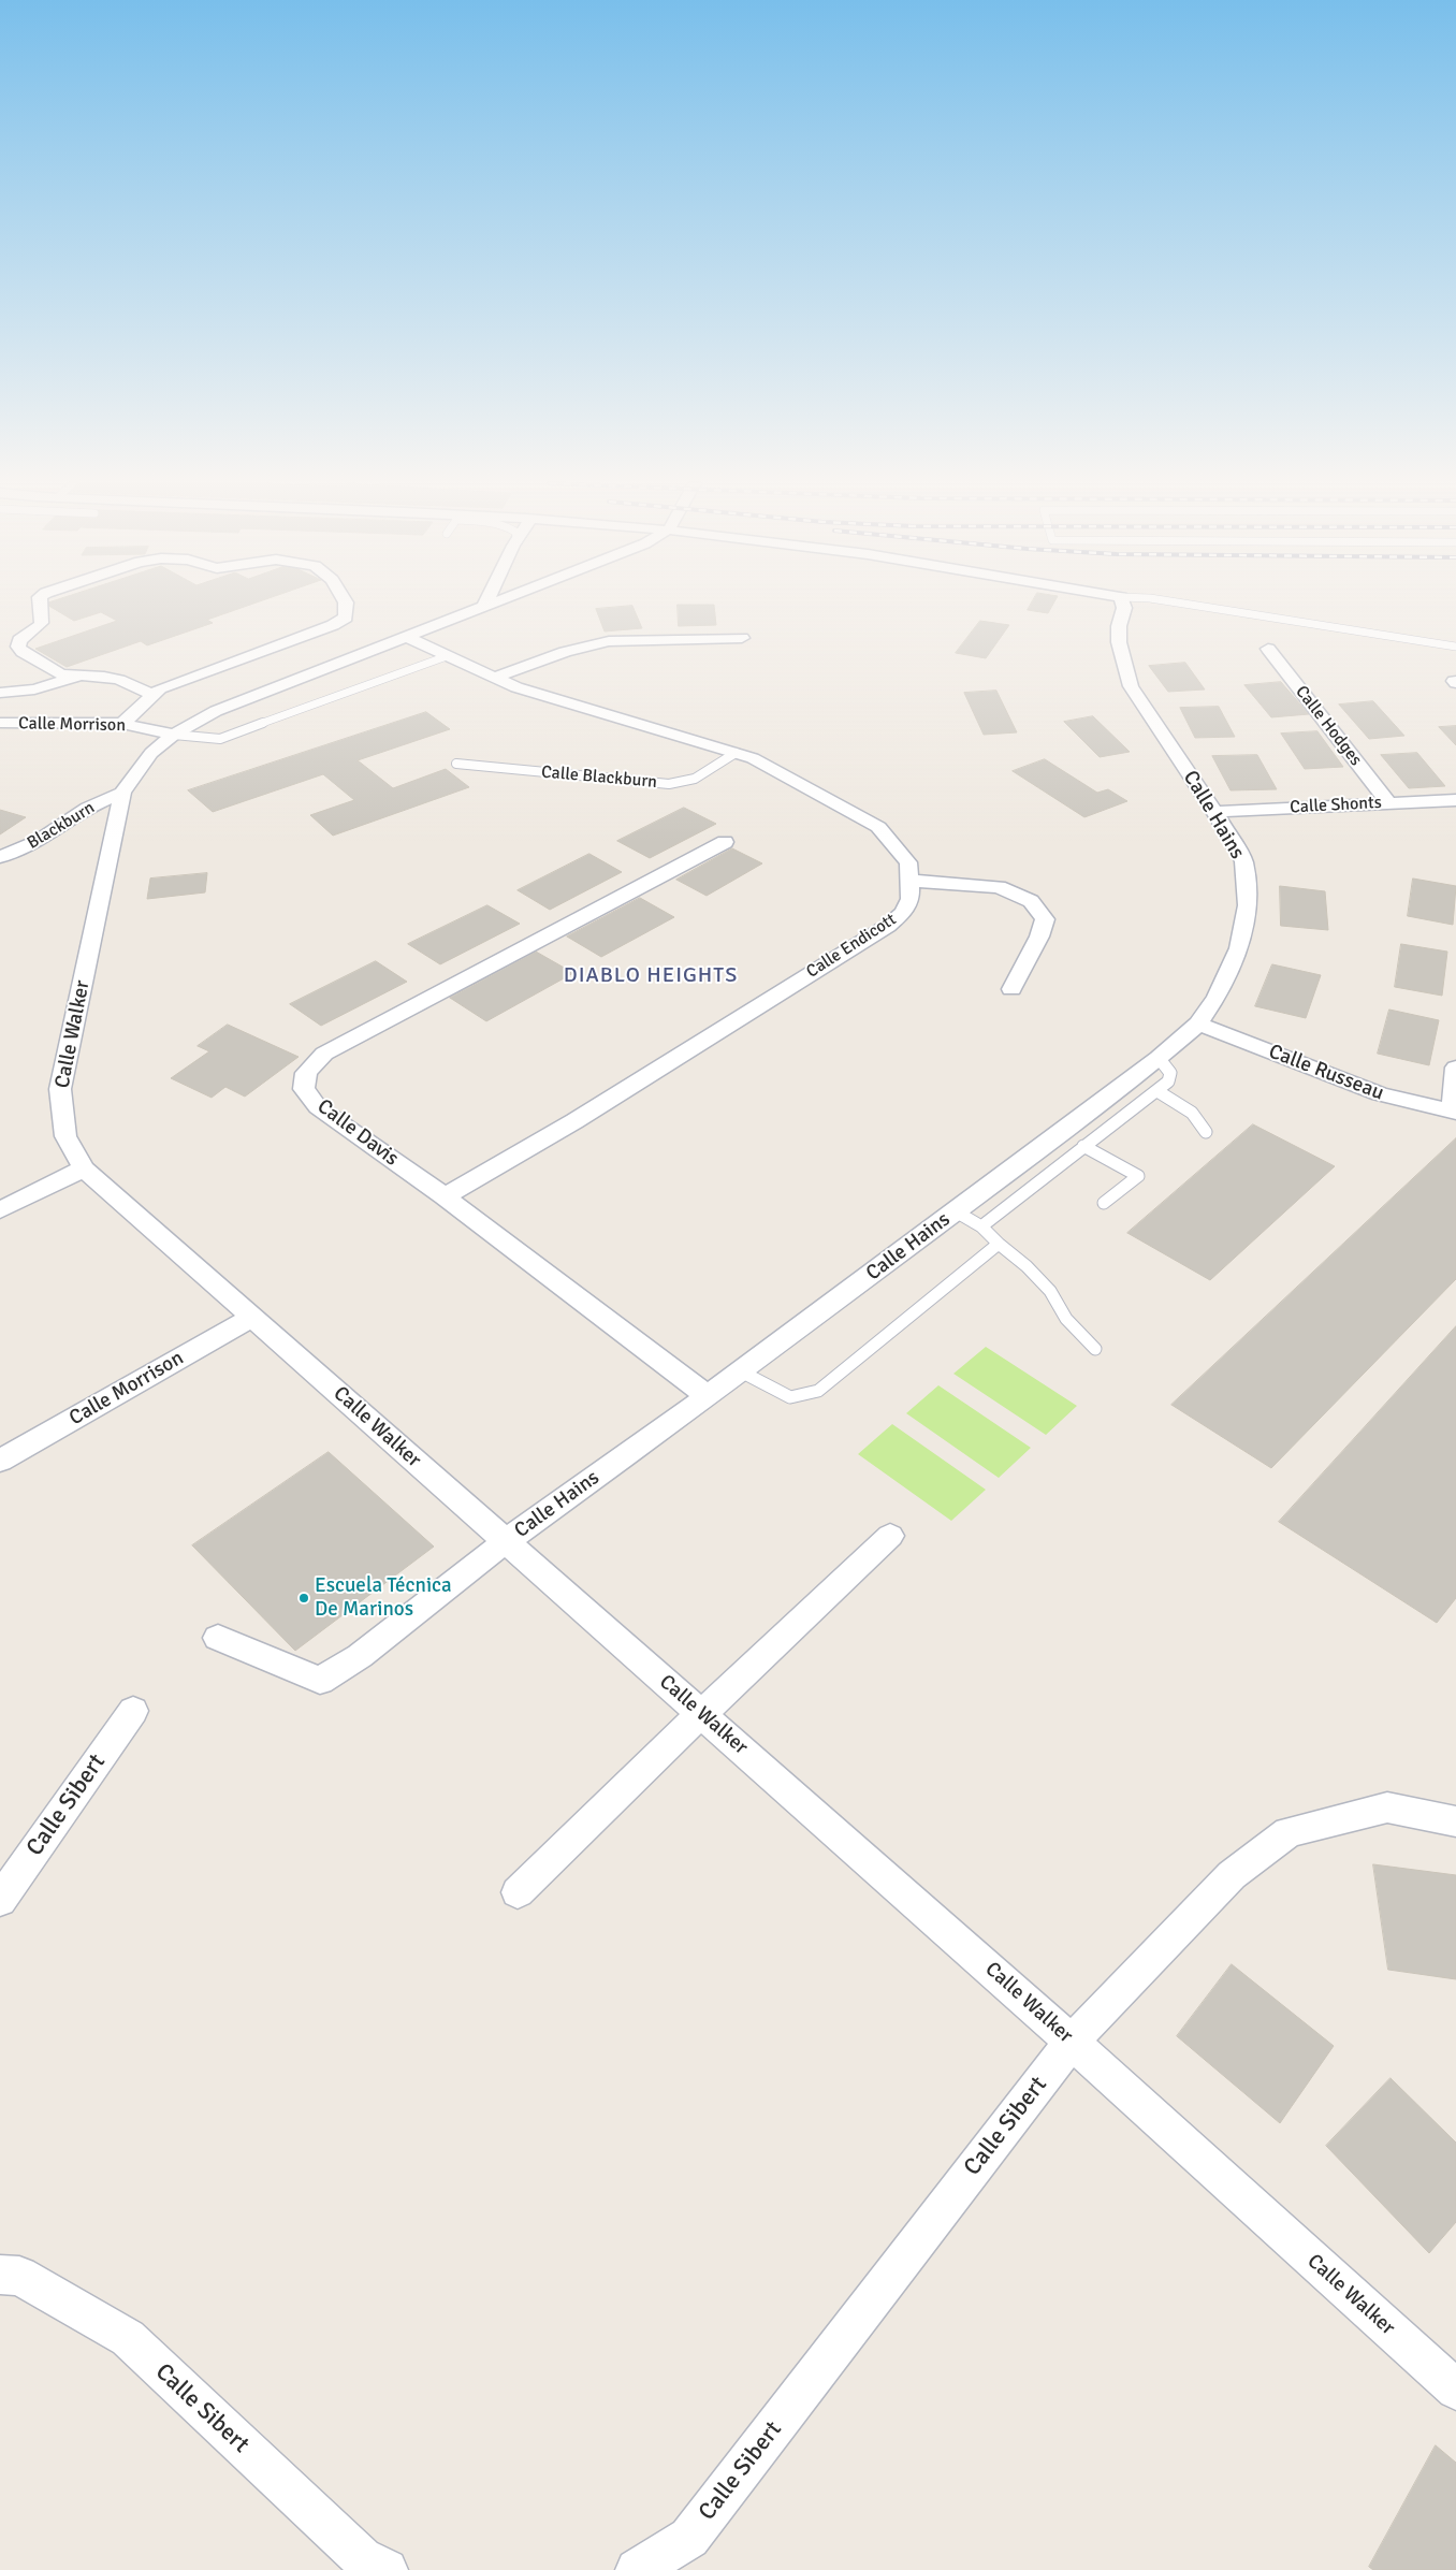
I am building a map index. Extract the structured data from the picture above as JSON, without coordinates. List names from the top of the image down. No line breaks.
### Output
{"streets":{"street":["Calle Morrison","Calle Hodges","Calle Shonts","Calle Hains","Blackburn","Calle Endicott","Calle Walker","Calle Russeau","Calle Davis","Calle Sibert"],"lane":["Calle Blackburn"]},"crossings":[["Calle Morrison","Calle Walker"],["Calle Hodges","Calle Shonts"],["Calle Blackburn","Calle Endicott"],["Calle Shonts","Calle Hains"],["Calle Hains","Calle Walker"],["Calle Hains","Calle Russeau"],["Calle Hains","Calle Davis"],["Blackburn","Calle Walker"],["Calle Endicott","Calle Walker"],["Calle Endicott","Calle Davis"],["Calle Walker","Calle Sibert"]],"districts":["DIABLO HEIGHTS"],"places":["Escuela Técnica De Marinos"]}
